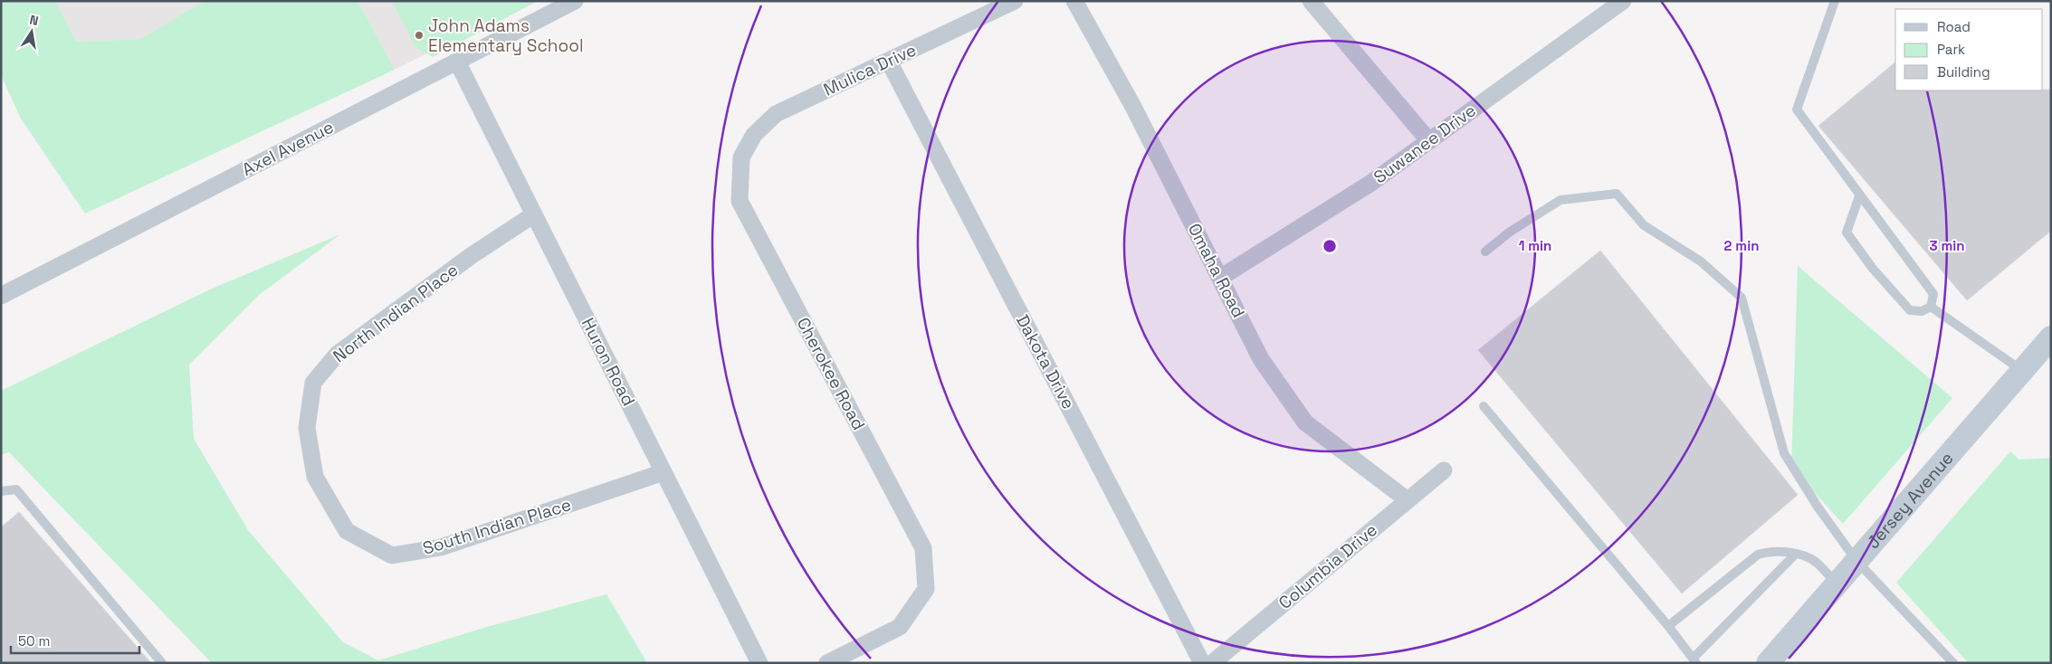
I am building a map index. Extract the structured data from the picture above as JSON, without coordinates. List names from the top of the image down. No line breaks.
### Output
{"streets":{"main road":["Jersey Avenue"],"street":["Mulica Drive","Suwanee Drive","Axel Avenue","Omaha Road","North Indian Place","Huron Road","Dakota Drive","Cherokee Road","South Indian Place","Columbia Drive"]},"crossings":[["Mulica Drive","Dakota Drive"],["Mulica Drive","Cherokee Road"],["Suwanee Drive","Omaha Road"],["Axel Avenue","Huron Road"],["Omaha Road","Columbia Drive"],["North Indian Place","Huron Road"],["North Indian Place","South Indian Place"],["Huron Road","South Indian Place"]],"places":["John Adams Elementary School"],"legend":["Road","Park","Building"],"scale_bar":"50 m","north":"top","rings":["1 min","2 min","3 min"]}
